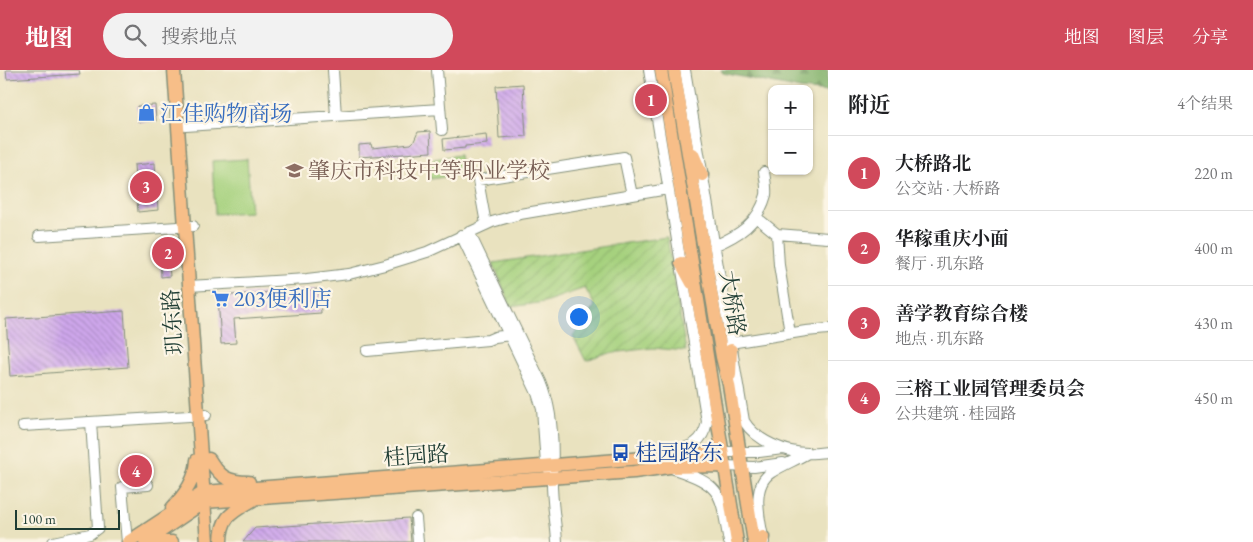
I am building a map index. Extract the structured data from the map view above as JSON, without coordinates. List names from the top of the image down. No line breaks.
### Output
{"streets":{"main road":["大桥路","玑东路","桂园路"]},"crossings":[["大桥路","桂园路"],["玑东路","桂园路"]],"places":{"shop":["江佳购物商场"],"school or university":["肇庆市科技中等职业学校"],"supermarket":["203便利店"],"bus stop":["桂园路东"]},"scale_bar":"100 m","page":{"header":"地图","search":"搜索地点","nav":["地图","图层","分享"],"heading":["附近","4个结果"],"pins":["1","3","2","4"],"map_buttons":["+","−"],"list":[{"mark":"1","name":"大桥路北","note":"公交站 · 大桥路","value":"220 m"},{"mark":"2","name":"华稼重庆小面","note":"餐厅 · 玑东路","value":"400 m"},{"mark":"3","name":"善学教育综合楼","note":"地点 · 玑东路","value":"430 m"},{"mark":"4","name":"三榕工业园管理委员会","note":"公共建筑 · 桂园路","value":"450 m"}],"scale":"100 m"}}
